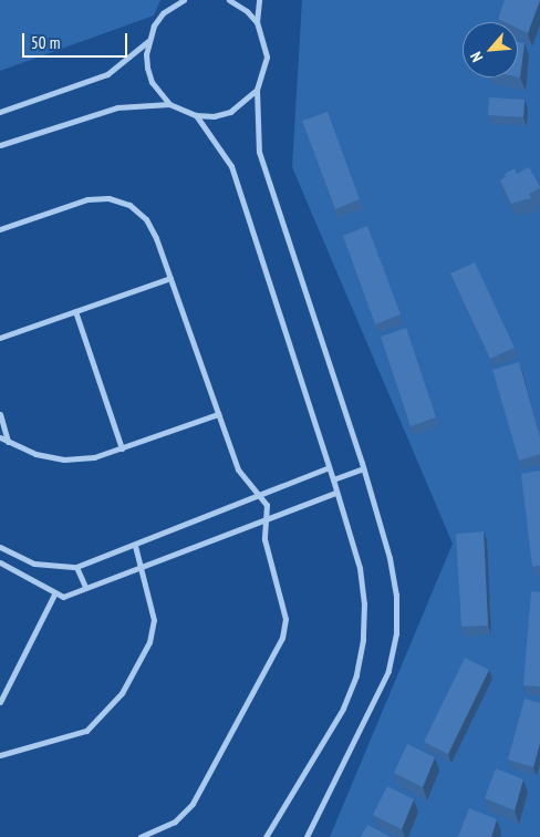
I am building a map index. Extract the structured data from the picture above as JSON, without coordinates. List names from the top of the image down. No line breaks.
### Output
{"scale_bar":"50 m","north":"bottom left"}
